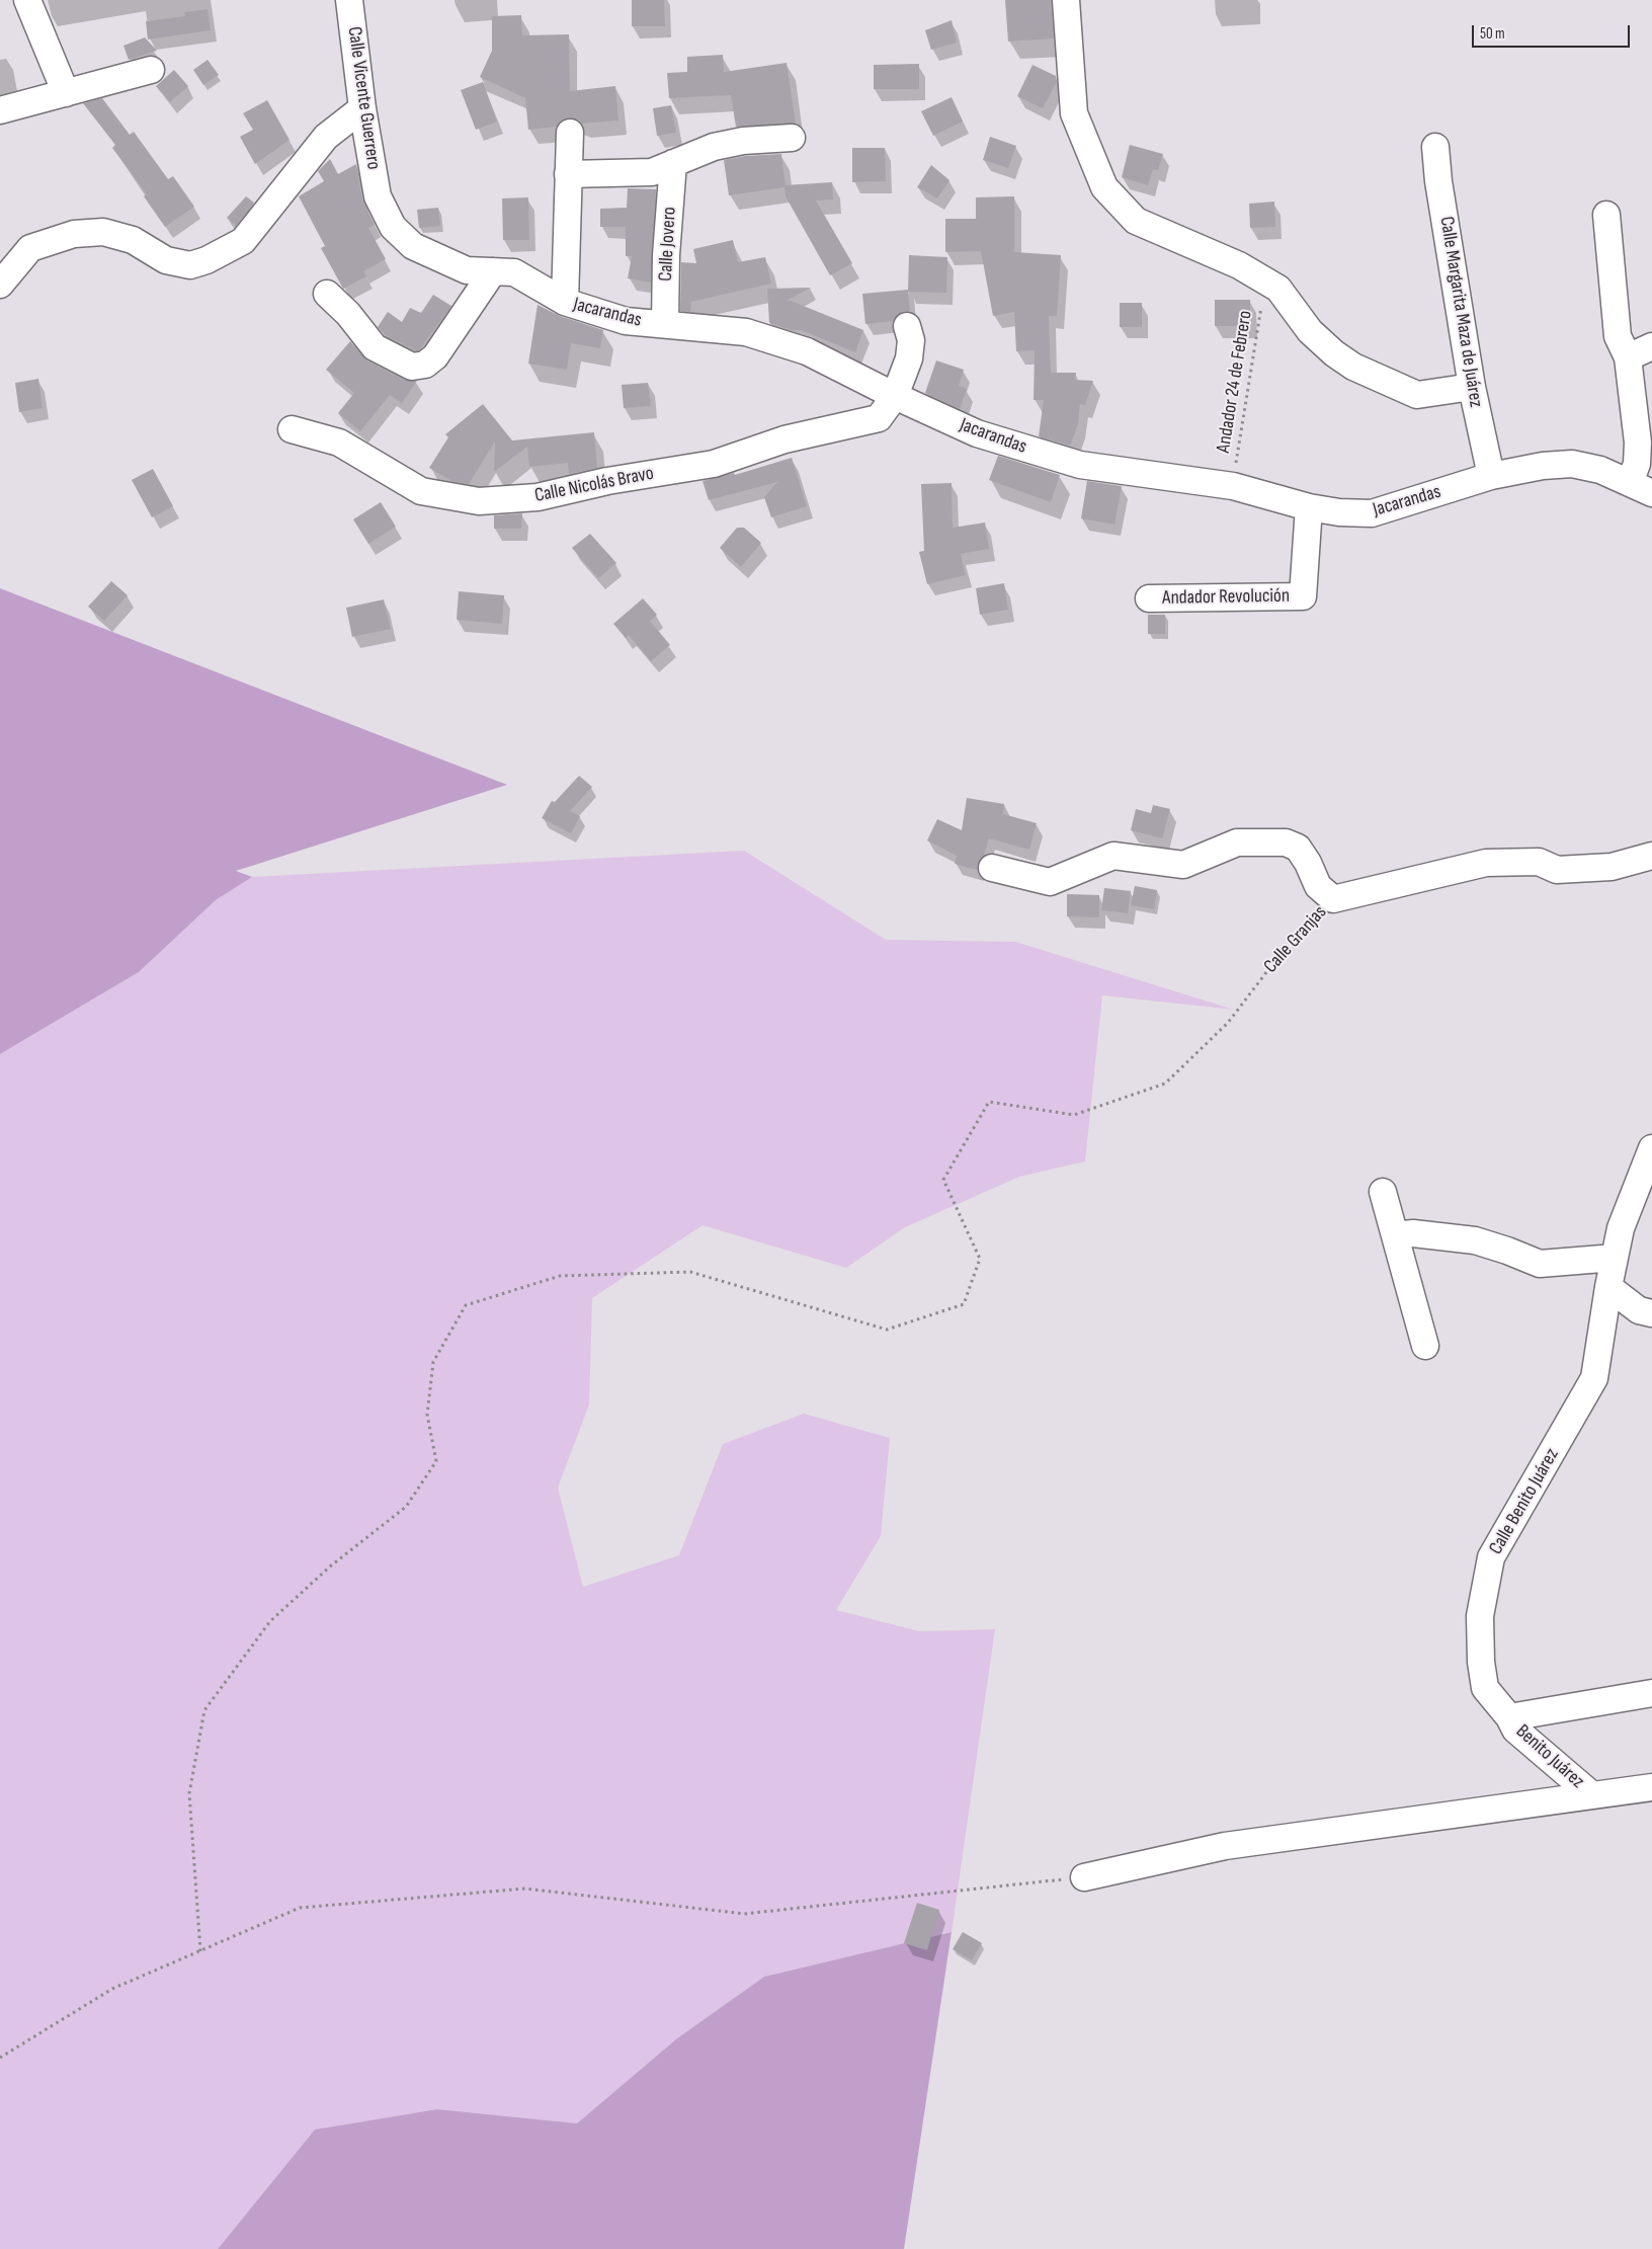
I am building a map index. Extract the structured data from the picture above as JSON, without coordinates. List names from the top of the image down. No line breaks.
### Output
{"streets":{"street":["Calle Vicente Guerrero","Calle Jovero","Calle Margarita Maza de Juárez","Jacarandas","Calle Nicolás Bravo","Andador Revolución","Calle Granjas","Calle Benito Juárez","Benito Juárez"],"path":["Andador 24 de Febrero"]},"crossings":[["Calle Vicente Guerrero","Jacarandas"],["Calle Jovero","Jacarandas"],["Calle Margarita Maza de Juárez","Jacarandas"],["Jacarandas","Andador 24 de Febrero"],["Jacarandas","Calle Nicolás Bravo"],["Jacarandas","Andador Revolución"],["Calle Benito Juárez","Benito Juárez"]],"scale_bar":"50 m"}
